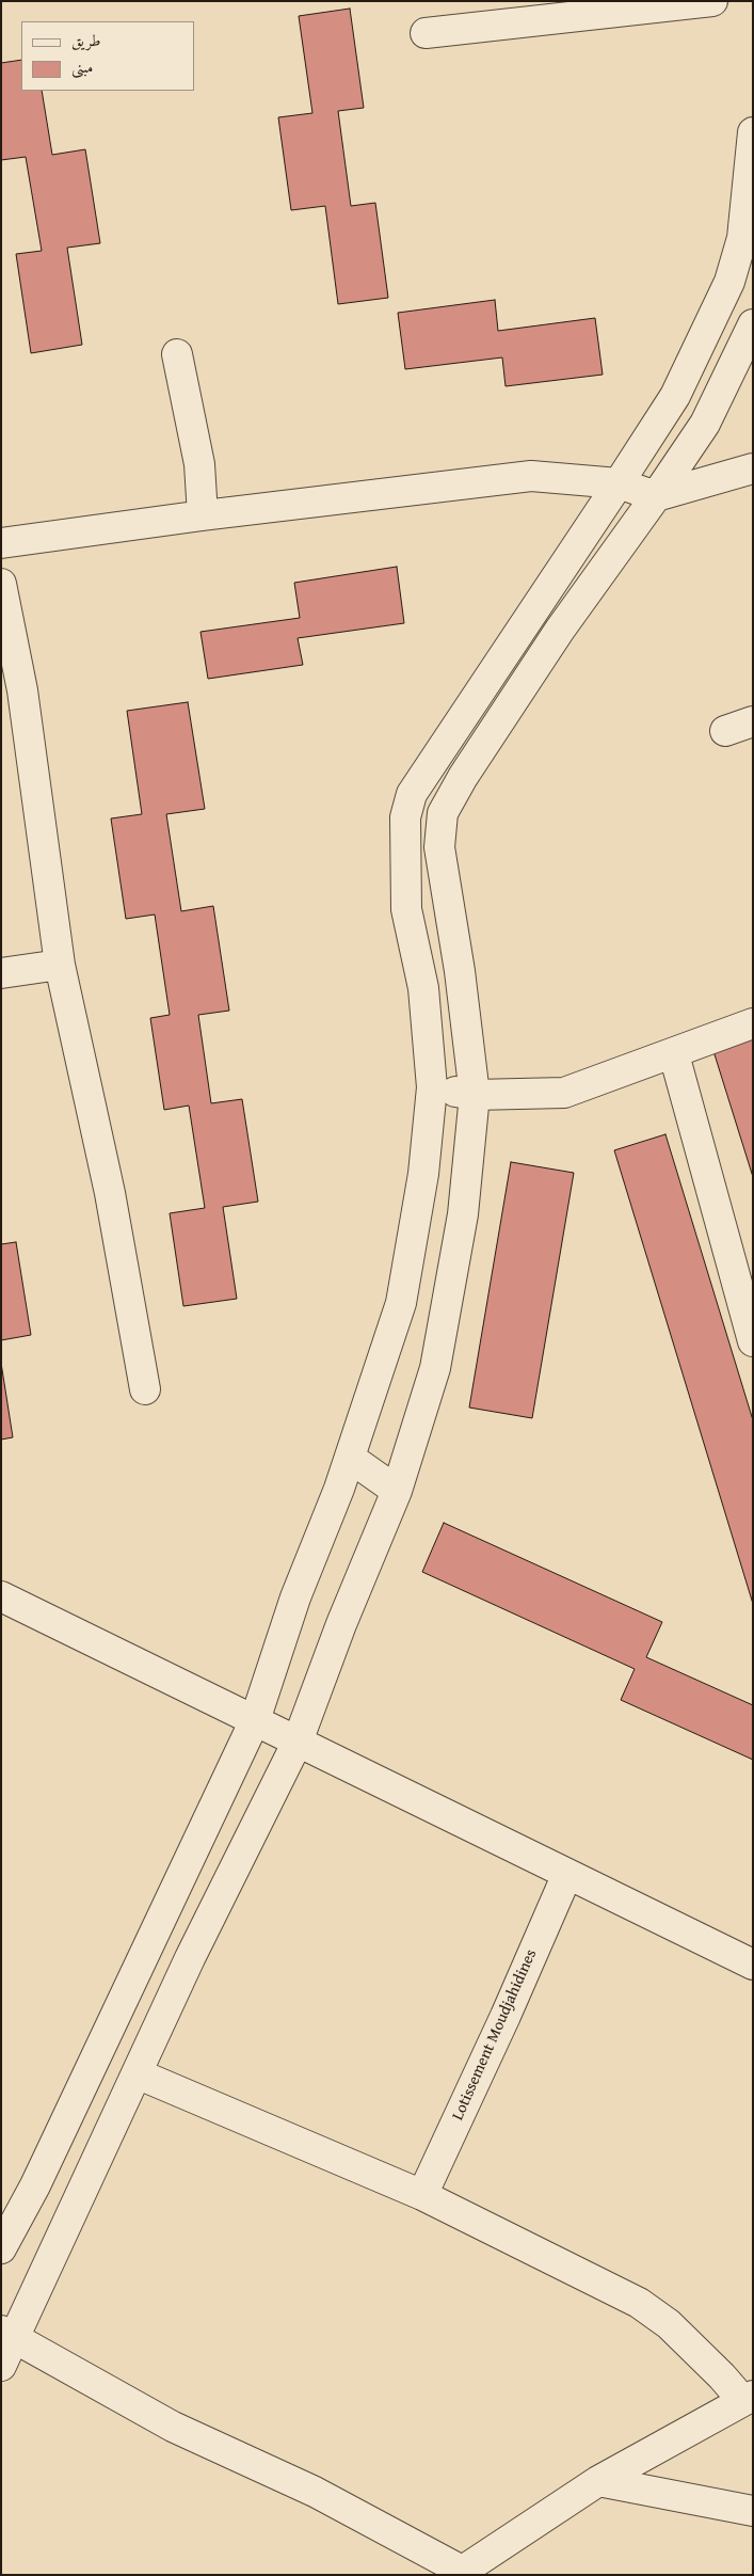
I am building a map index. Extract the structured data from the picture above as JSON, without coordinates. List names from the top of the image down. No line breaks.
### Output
{"streets":{"street":["Lotissement Moudjahidines"]},"legend":["طريق","مبنى"]}
